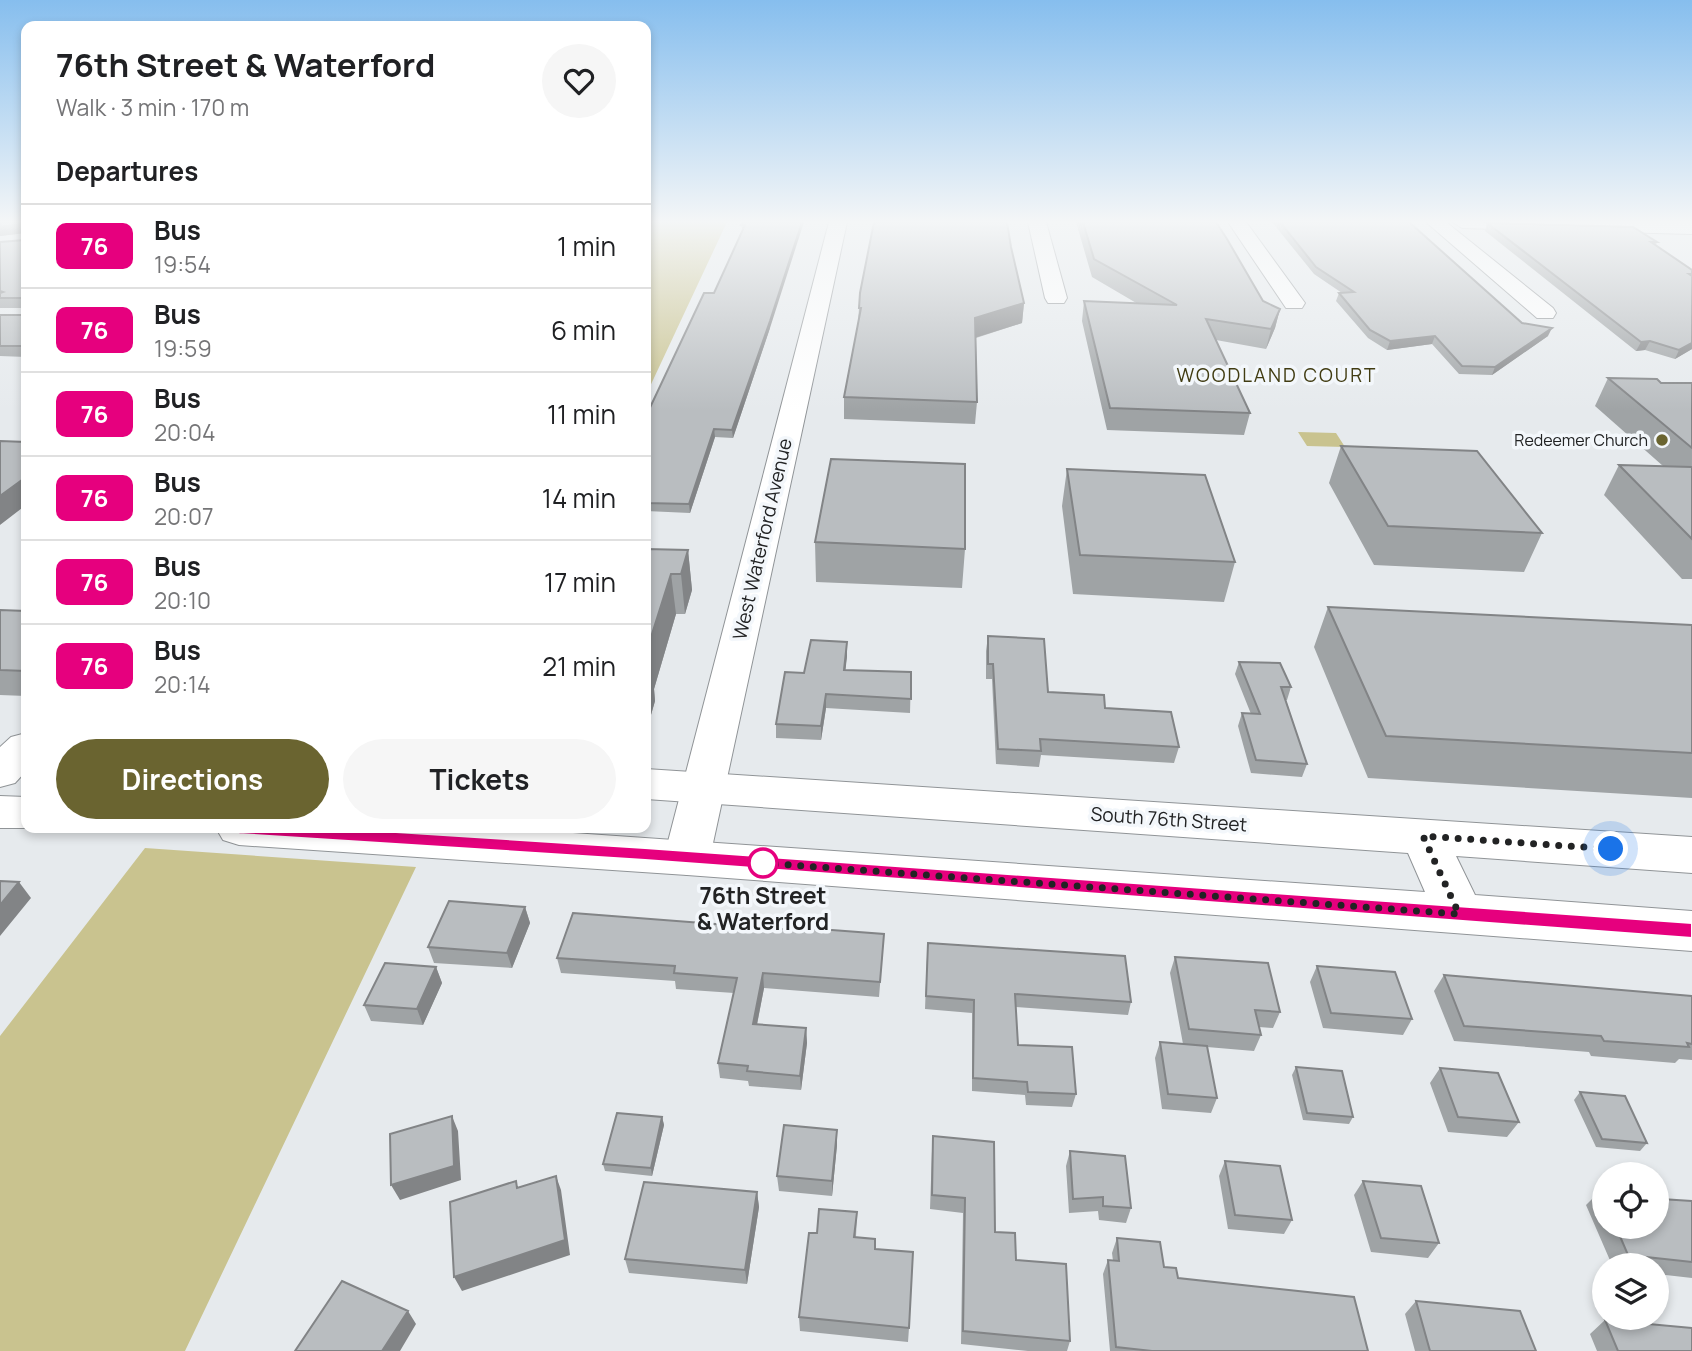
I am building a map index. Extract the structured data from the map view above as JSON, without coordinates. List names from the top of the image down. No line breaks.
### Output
{"streets":{"street":["West Waterford Avenue","South 76th Street"]},"crossings":[["West Waterford Avenue","South 76th Street"]],"districts":["WOODLAND COURT"],"places":["Redeemer Church","76th Street & Waterford"],"lines":["bus line 76"],"page":{"heading":[["76th Street & Waterford","Walk · 3 min · 170 m"],"Departures"],"list":[{"mark":"76","name":"Bus","note":"19:54","value":"1 min"},{"mark":"76","name":"Bus","note":"19:59","value":"6 min"},{"mark":"76","name":"Bus","note":"20:04","value":"11 min"},{"mark":"76","name":"Bus","note":"20:07","value":"14 min"},{"mark":"76","name":"Bus","note":"20:10","value":"17 min"},{"mark":"76","name":"Bus","note":"20:14","value":"21 min"}],"buttons":["Directions","Tickets"]}}
